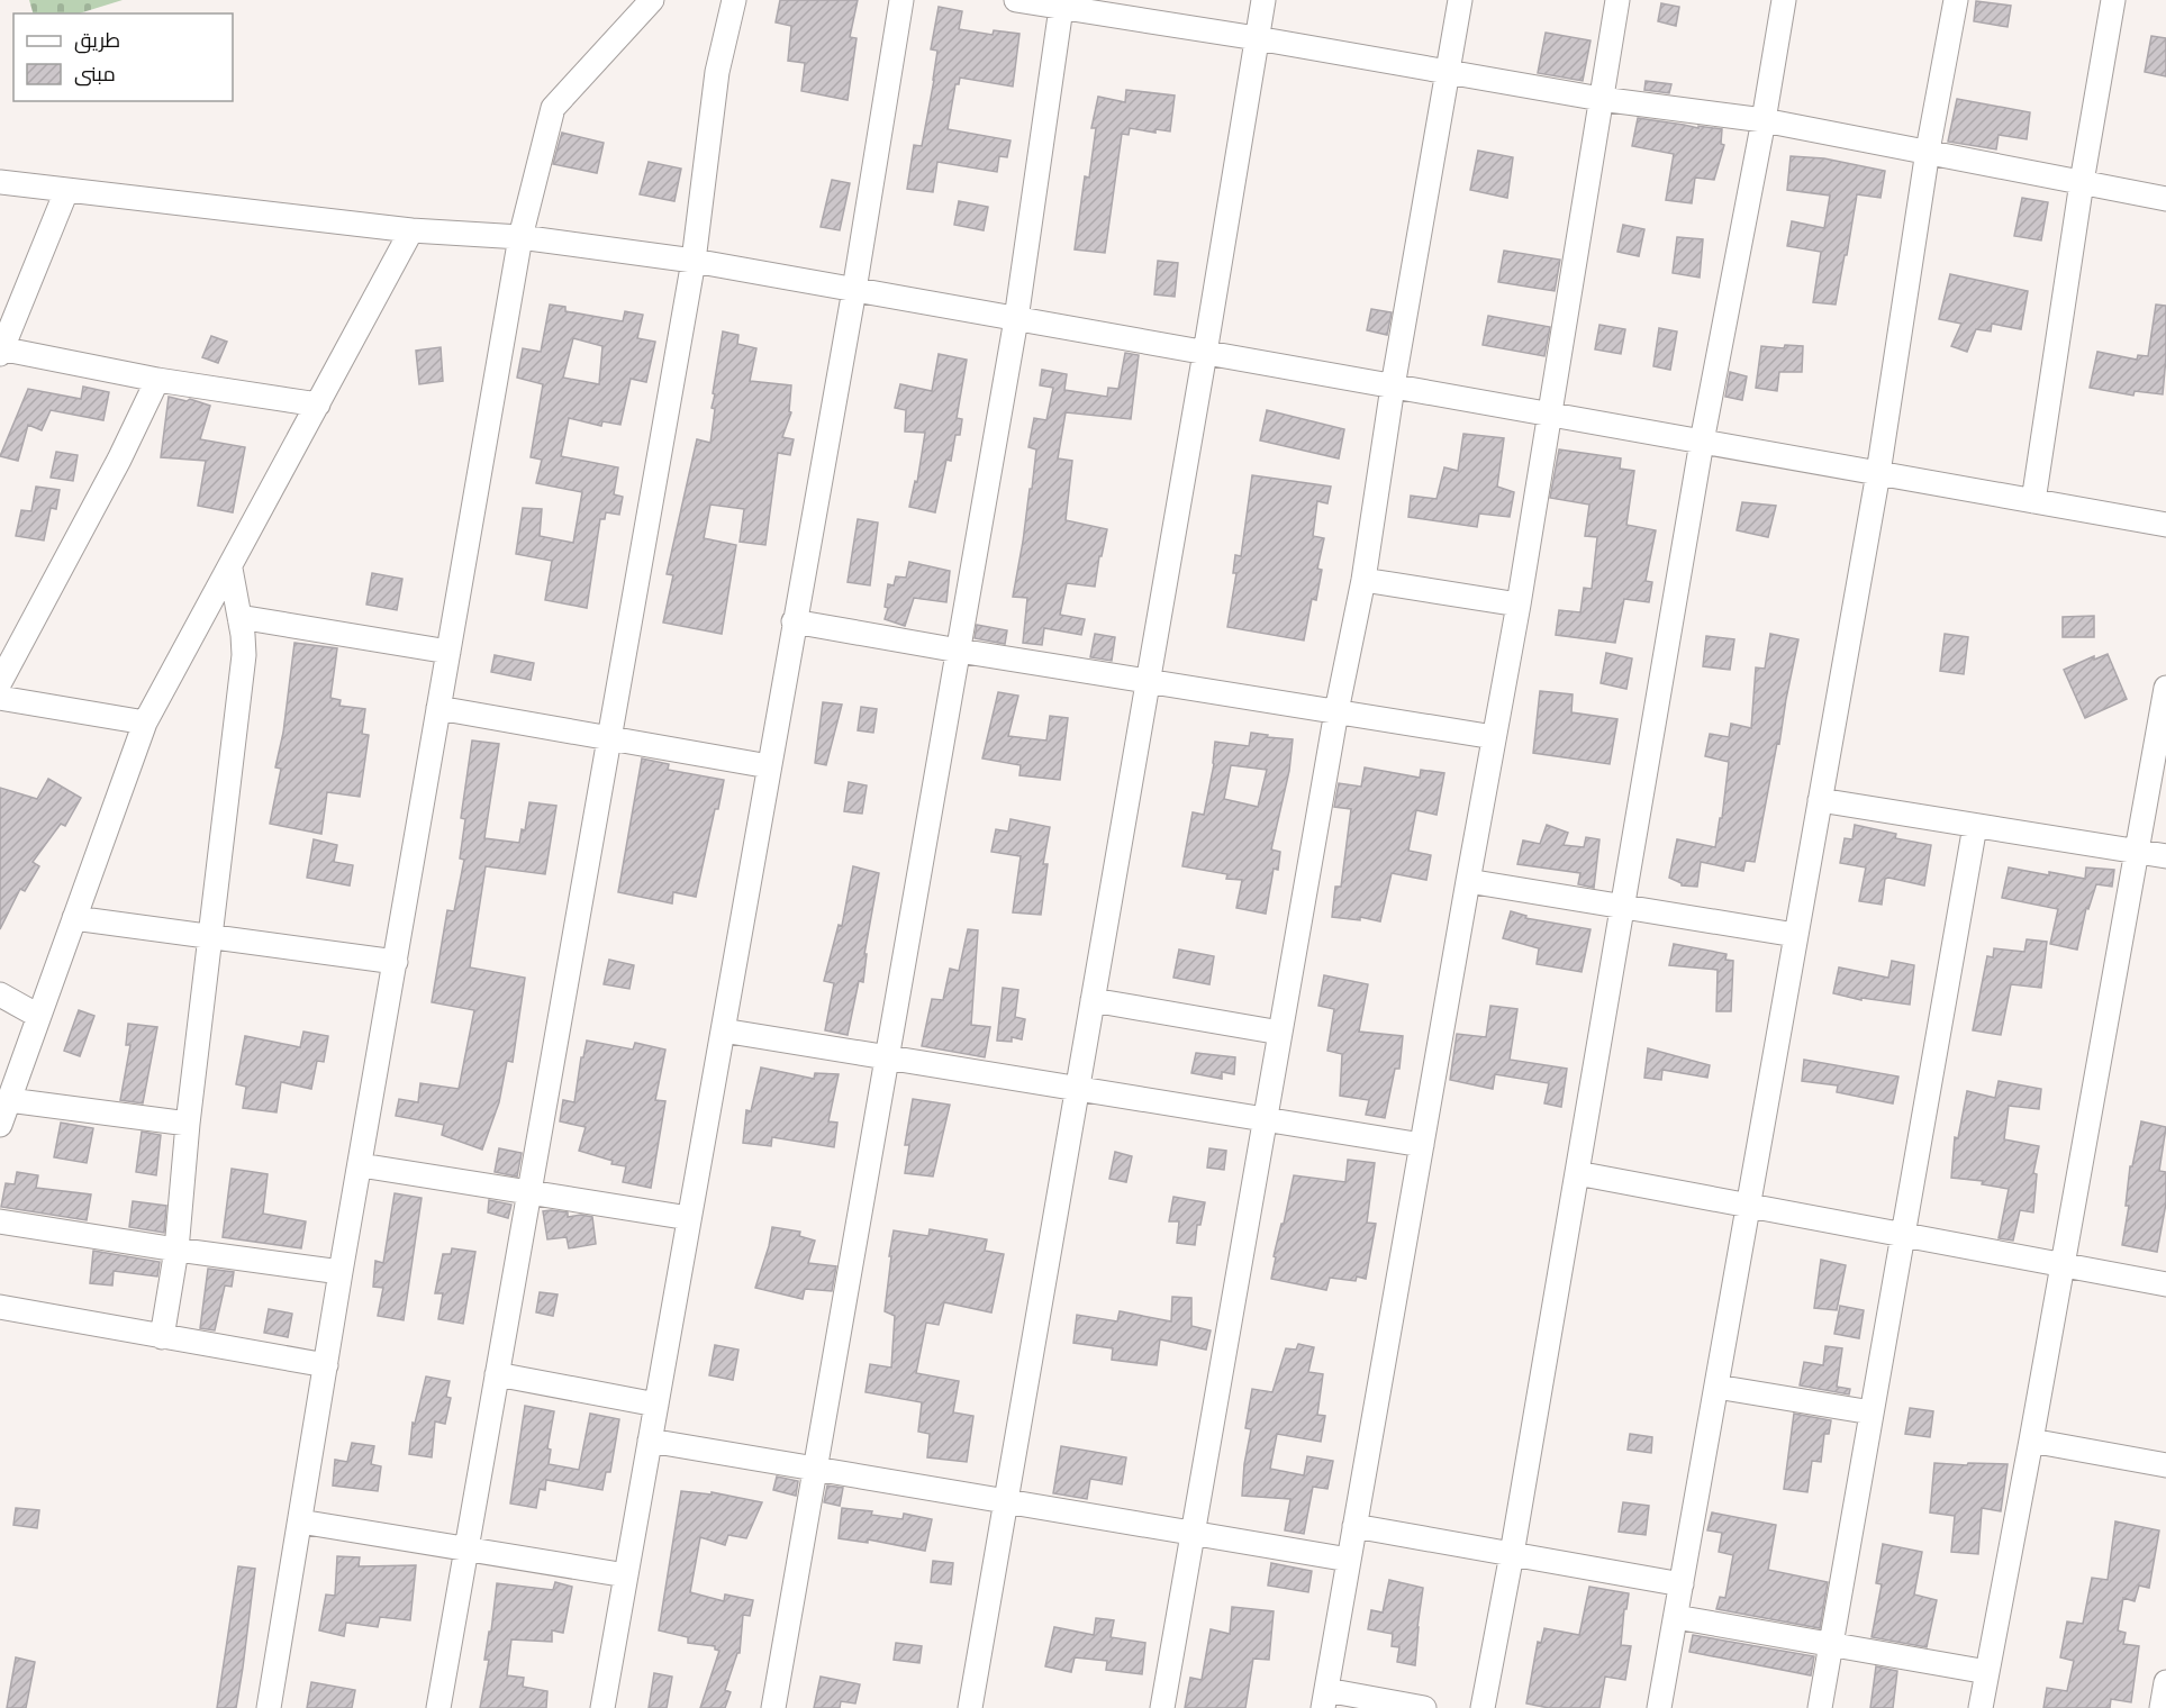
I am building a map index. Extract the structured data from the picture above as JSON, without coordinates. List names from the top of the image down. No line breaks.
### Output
{"legend":["طريق","مبنى"]}
